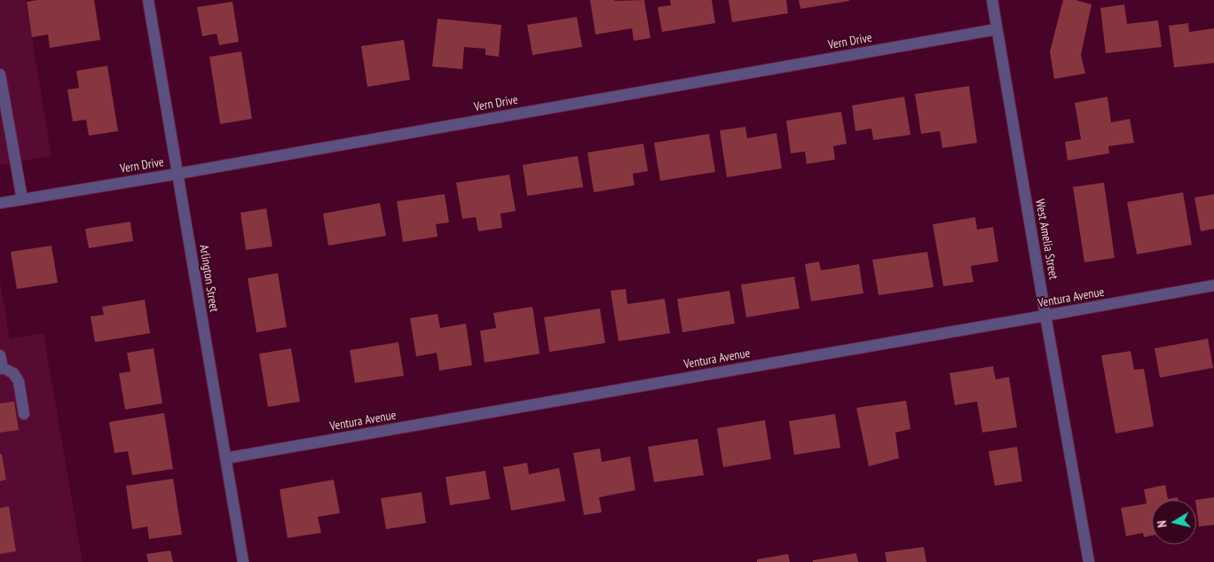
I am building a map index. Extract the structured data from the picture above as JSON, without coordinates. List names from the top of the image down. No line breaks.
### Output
{"streets":{"street":["Vern Drive","West Amelia Street","Arlington Street","Ventura Avenue"]},"crossings":[["Vern Drive","West Amelia Street"],["Vern Drive","Arlington Street"],["West Amelia Street","Ventura Avenue"],["Arlington Street","Ventura Avenue"]],"north":"left"}
